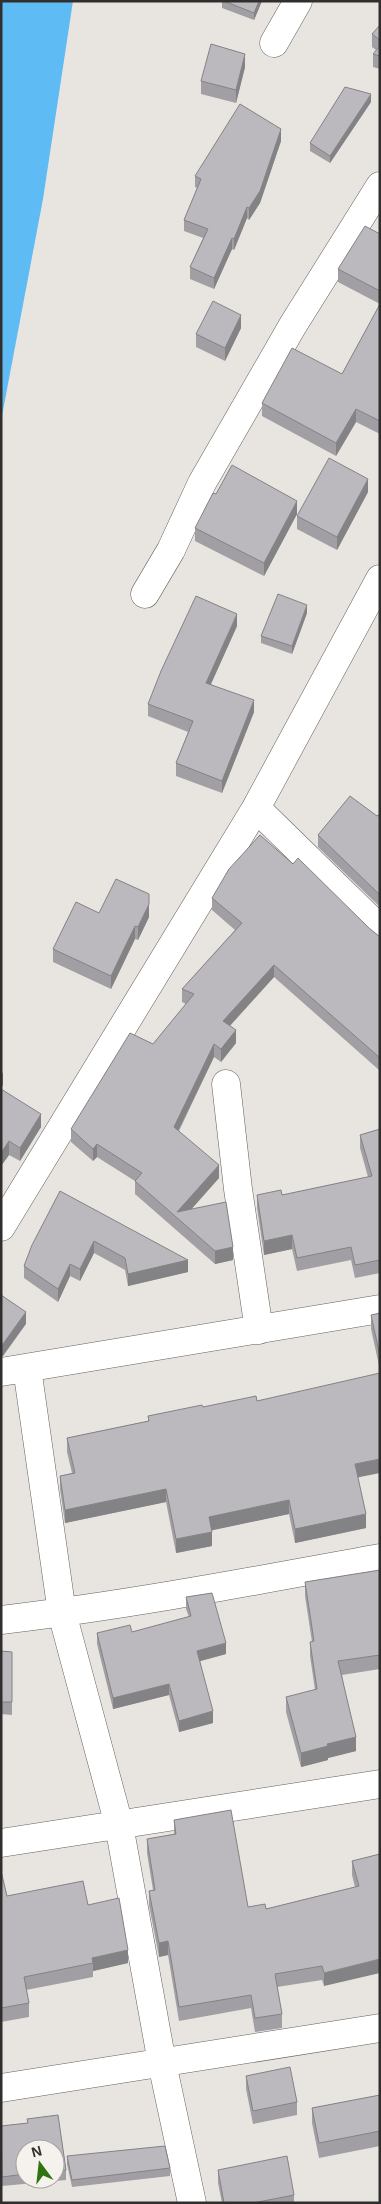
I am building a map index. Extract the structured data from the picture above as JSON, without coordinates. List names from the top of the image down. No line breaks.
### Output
{"north":"top"}
